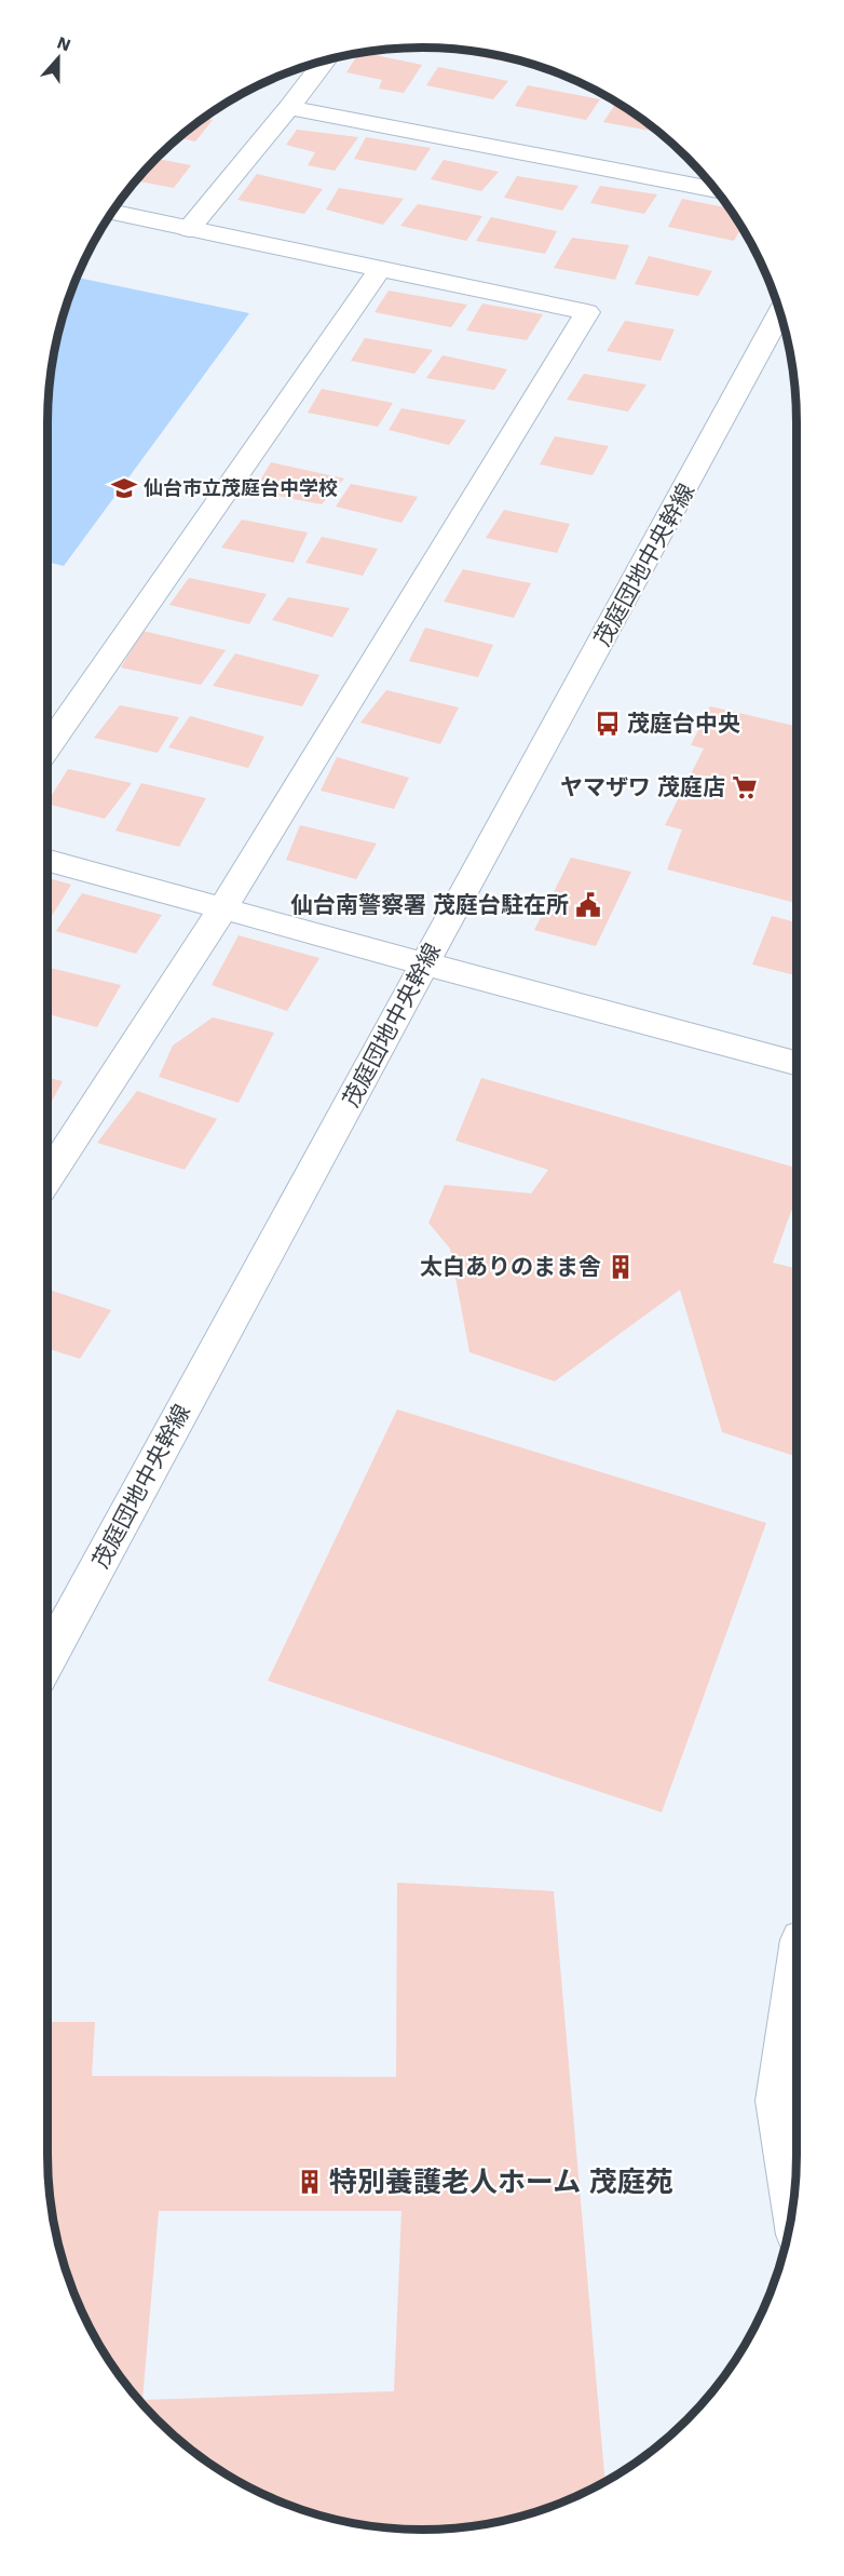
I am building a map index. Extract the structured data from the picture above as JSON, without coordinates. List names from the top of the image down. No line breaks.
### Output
{"streets":{"street":["茂庭団地中央幹線"]},"places":{"school or university":["仙台市立茂庭台中学校"],"bus stop":["茂庭台中央"],"supermarket":["ヤマザワ 茂庭店"],"public building":["仙台南警察署 茂庭台駐在所"],"building":["太白ありのまま舎","特別養護老人ホーム 茂庭苑"]},"north":"top"}
